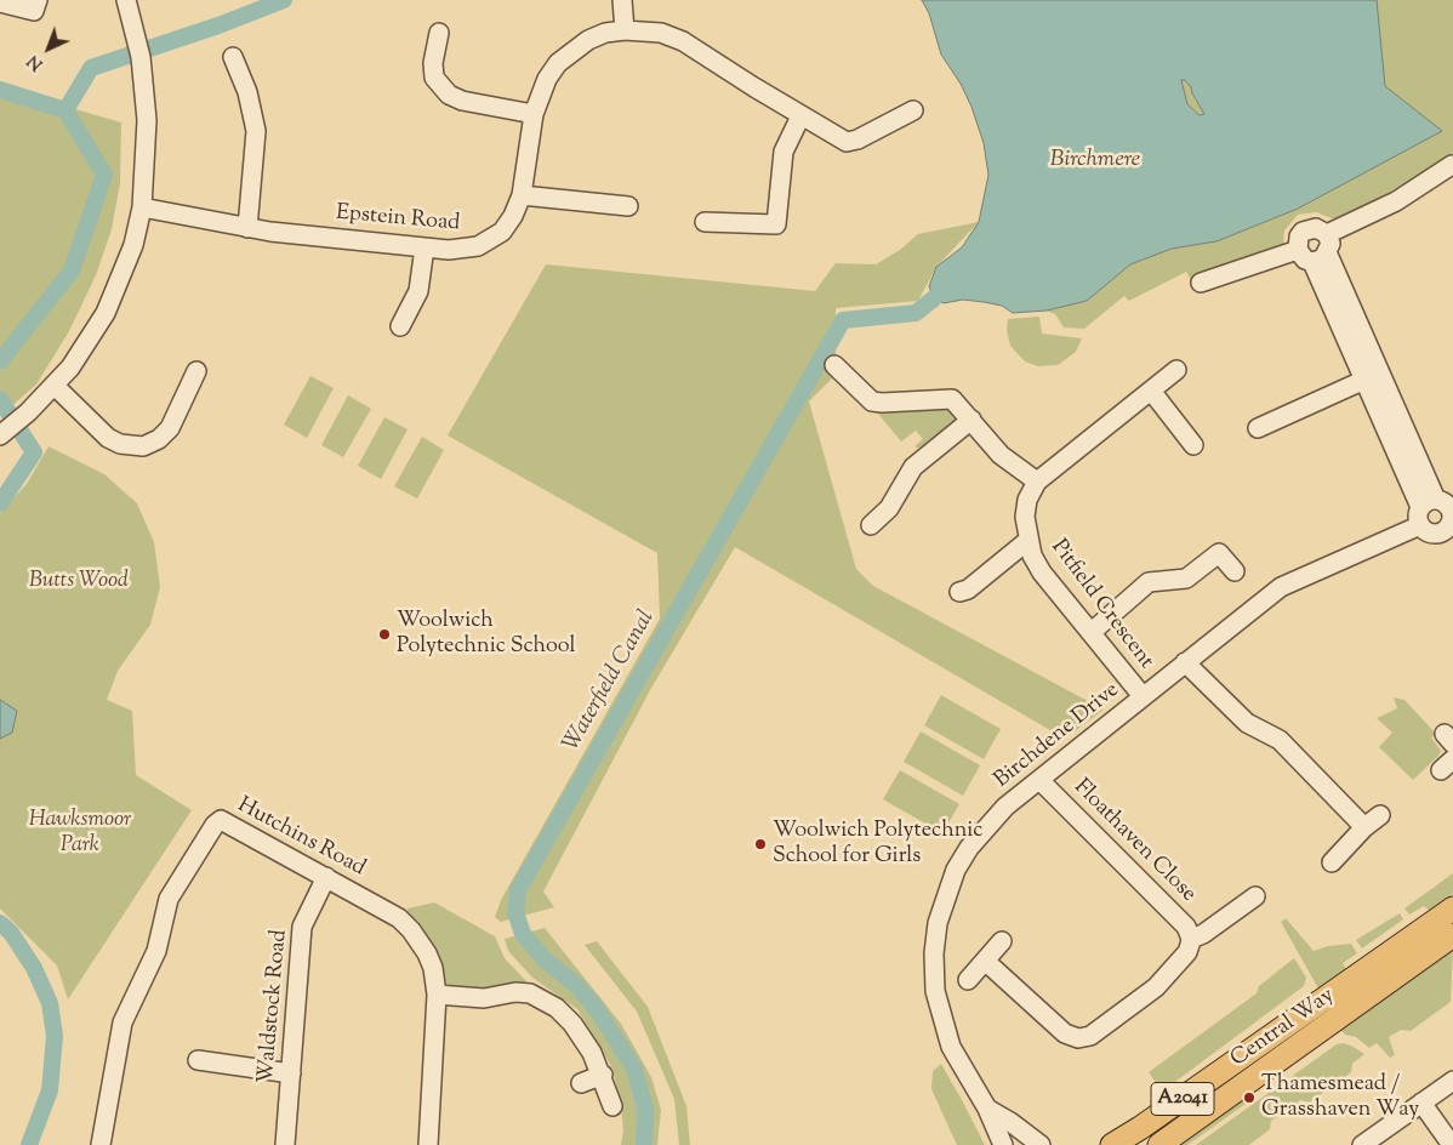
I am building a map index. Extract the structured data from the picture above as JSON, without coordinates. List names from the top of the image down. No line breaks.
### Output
{"streets":{"main road":["Central Way","A2041"],"street":["Epstein Road","Pitfield Crescent","Birchdene Drive","Hutchins Road","Floathaven Close","Waldstock Road"]},"crossings":[["Pitfield Crescent","Birchdene Drive"],["Birchdene Drive","Floathaven Close"],["Hutchins Road","Waldstock Road"]],"water":["Birchmere","Waterfield Canal"],"parks":["Butts Wood","Hawksmoor Park"],"places":["Woolwich Polytechnic School","Woolwich Polytechnic School for Girls","Thamesmead / Grasshaven Way"],"north":"bottom left"}
